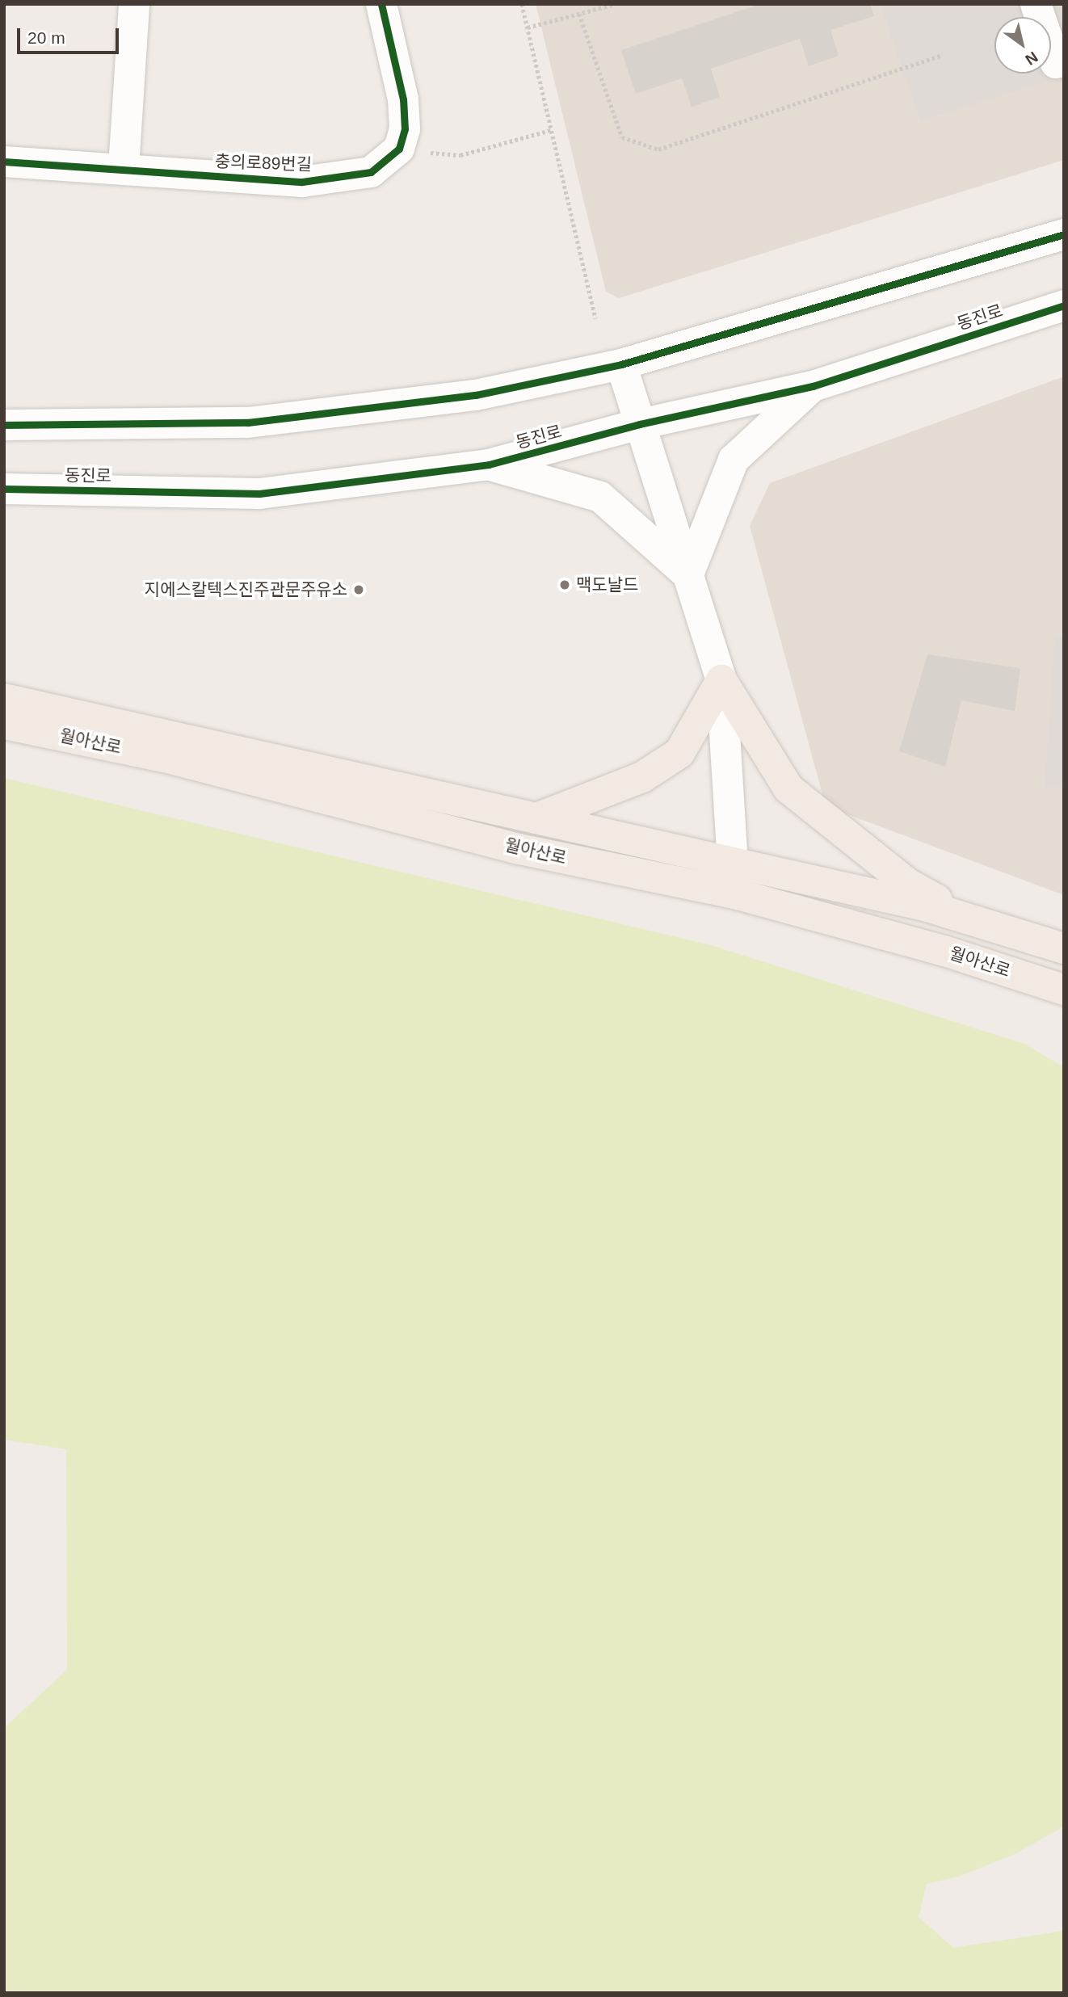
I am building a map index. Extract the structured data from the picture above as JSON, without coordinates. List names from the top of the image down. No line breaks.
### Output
{"streets":{"main road":["월아산로"],"street":["충의로89번길","동진로"]},"places":["맥도날드","지에스칼텍스진주관문주유소"],"scale_bar":"20 m","north":"bottom right"}
